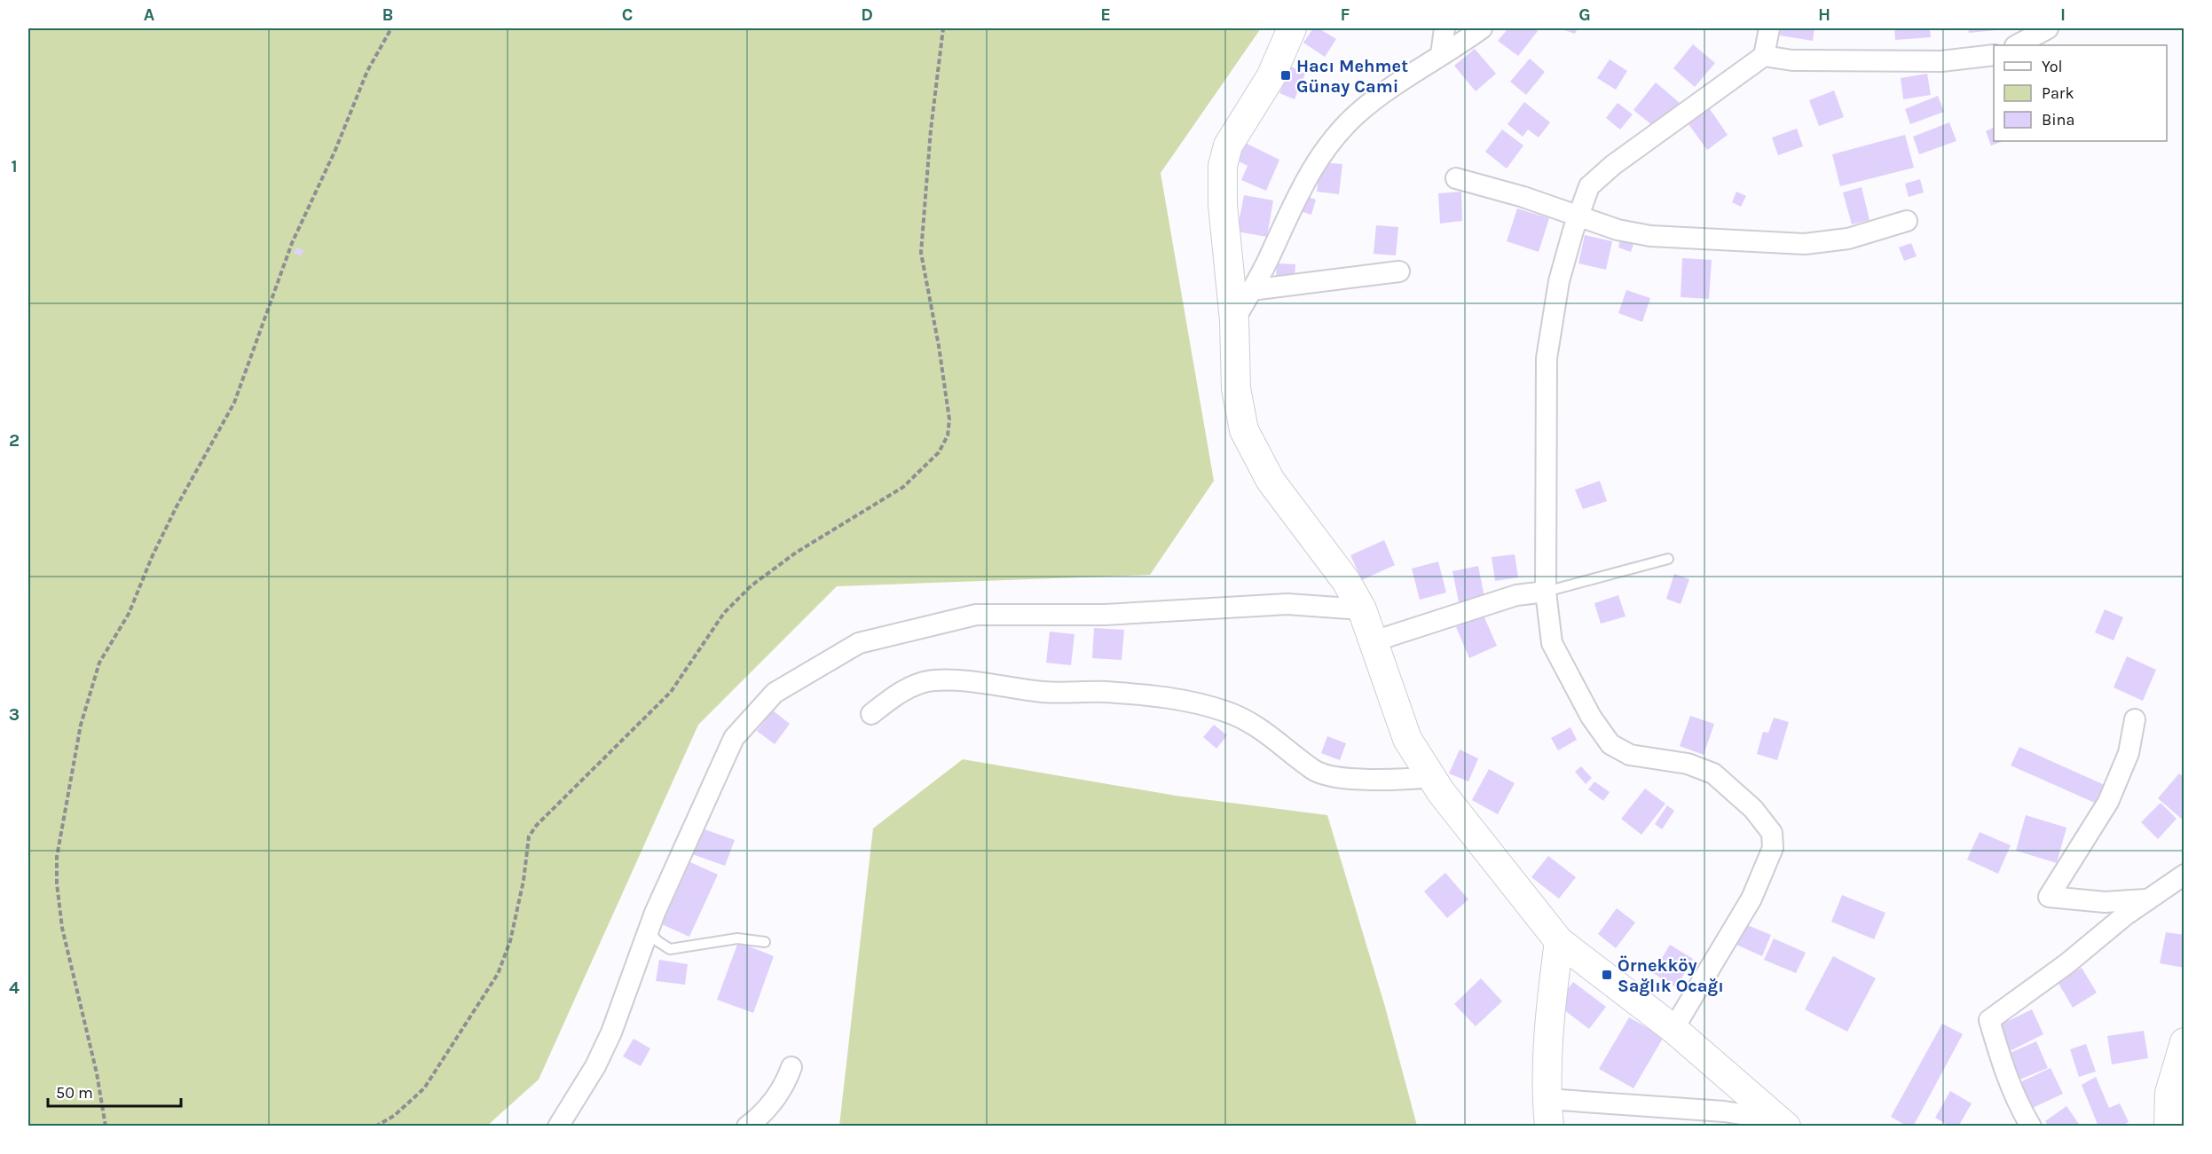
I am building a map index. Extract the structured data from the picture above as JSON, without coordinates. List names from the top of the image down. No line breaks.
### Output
{"places":{"transit":["Hacı Mehmet Günay Cami","Örnekköy Sağlık Ocağı"]},"legend":["Yol","Park","Bina"],"scale_bar":"50 m","grid":{"columns":["A","B","C","D","E","F","G","H","I"],"rows":["1","2","3","4"]}}
